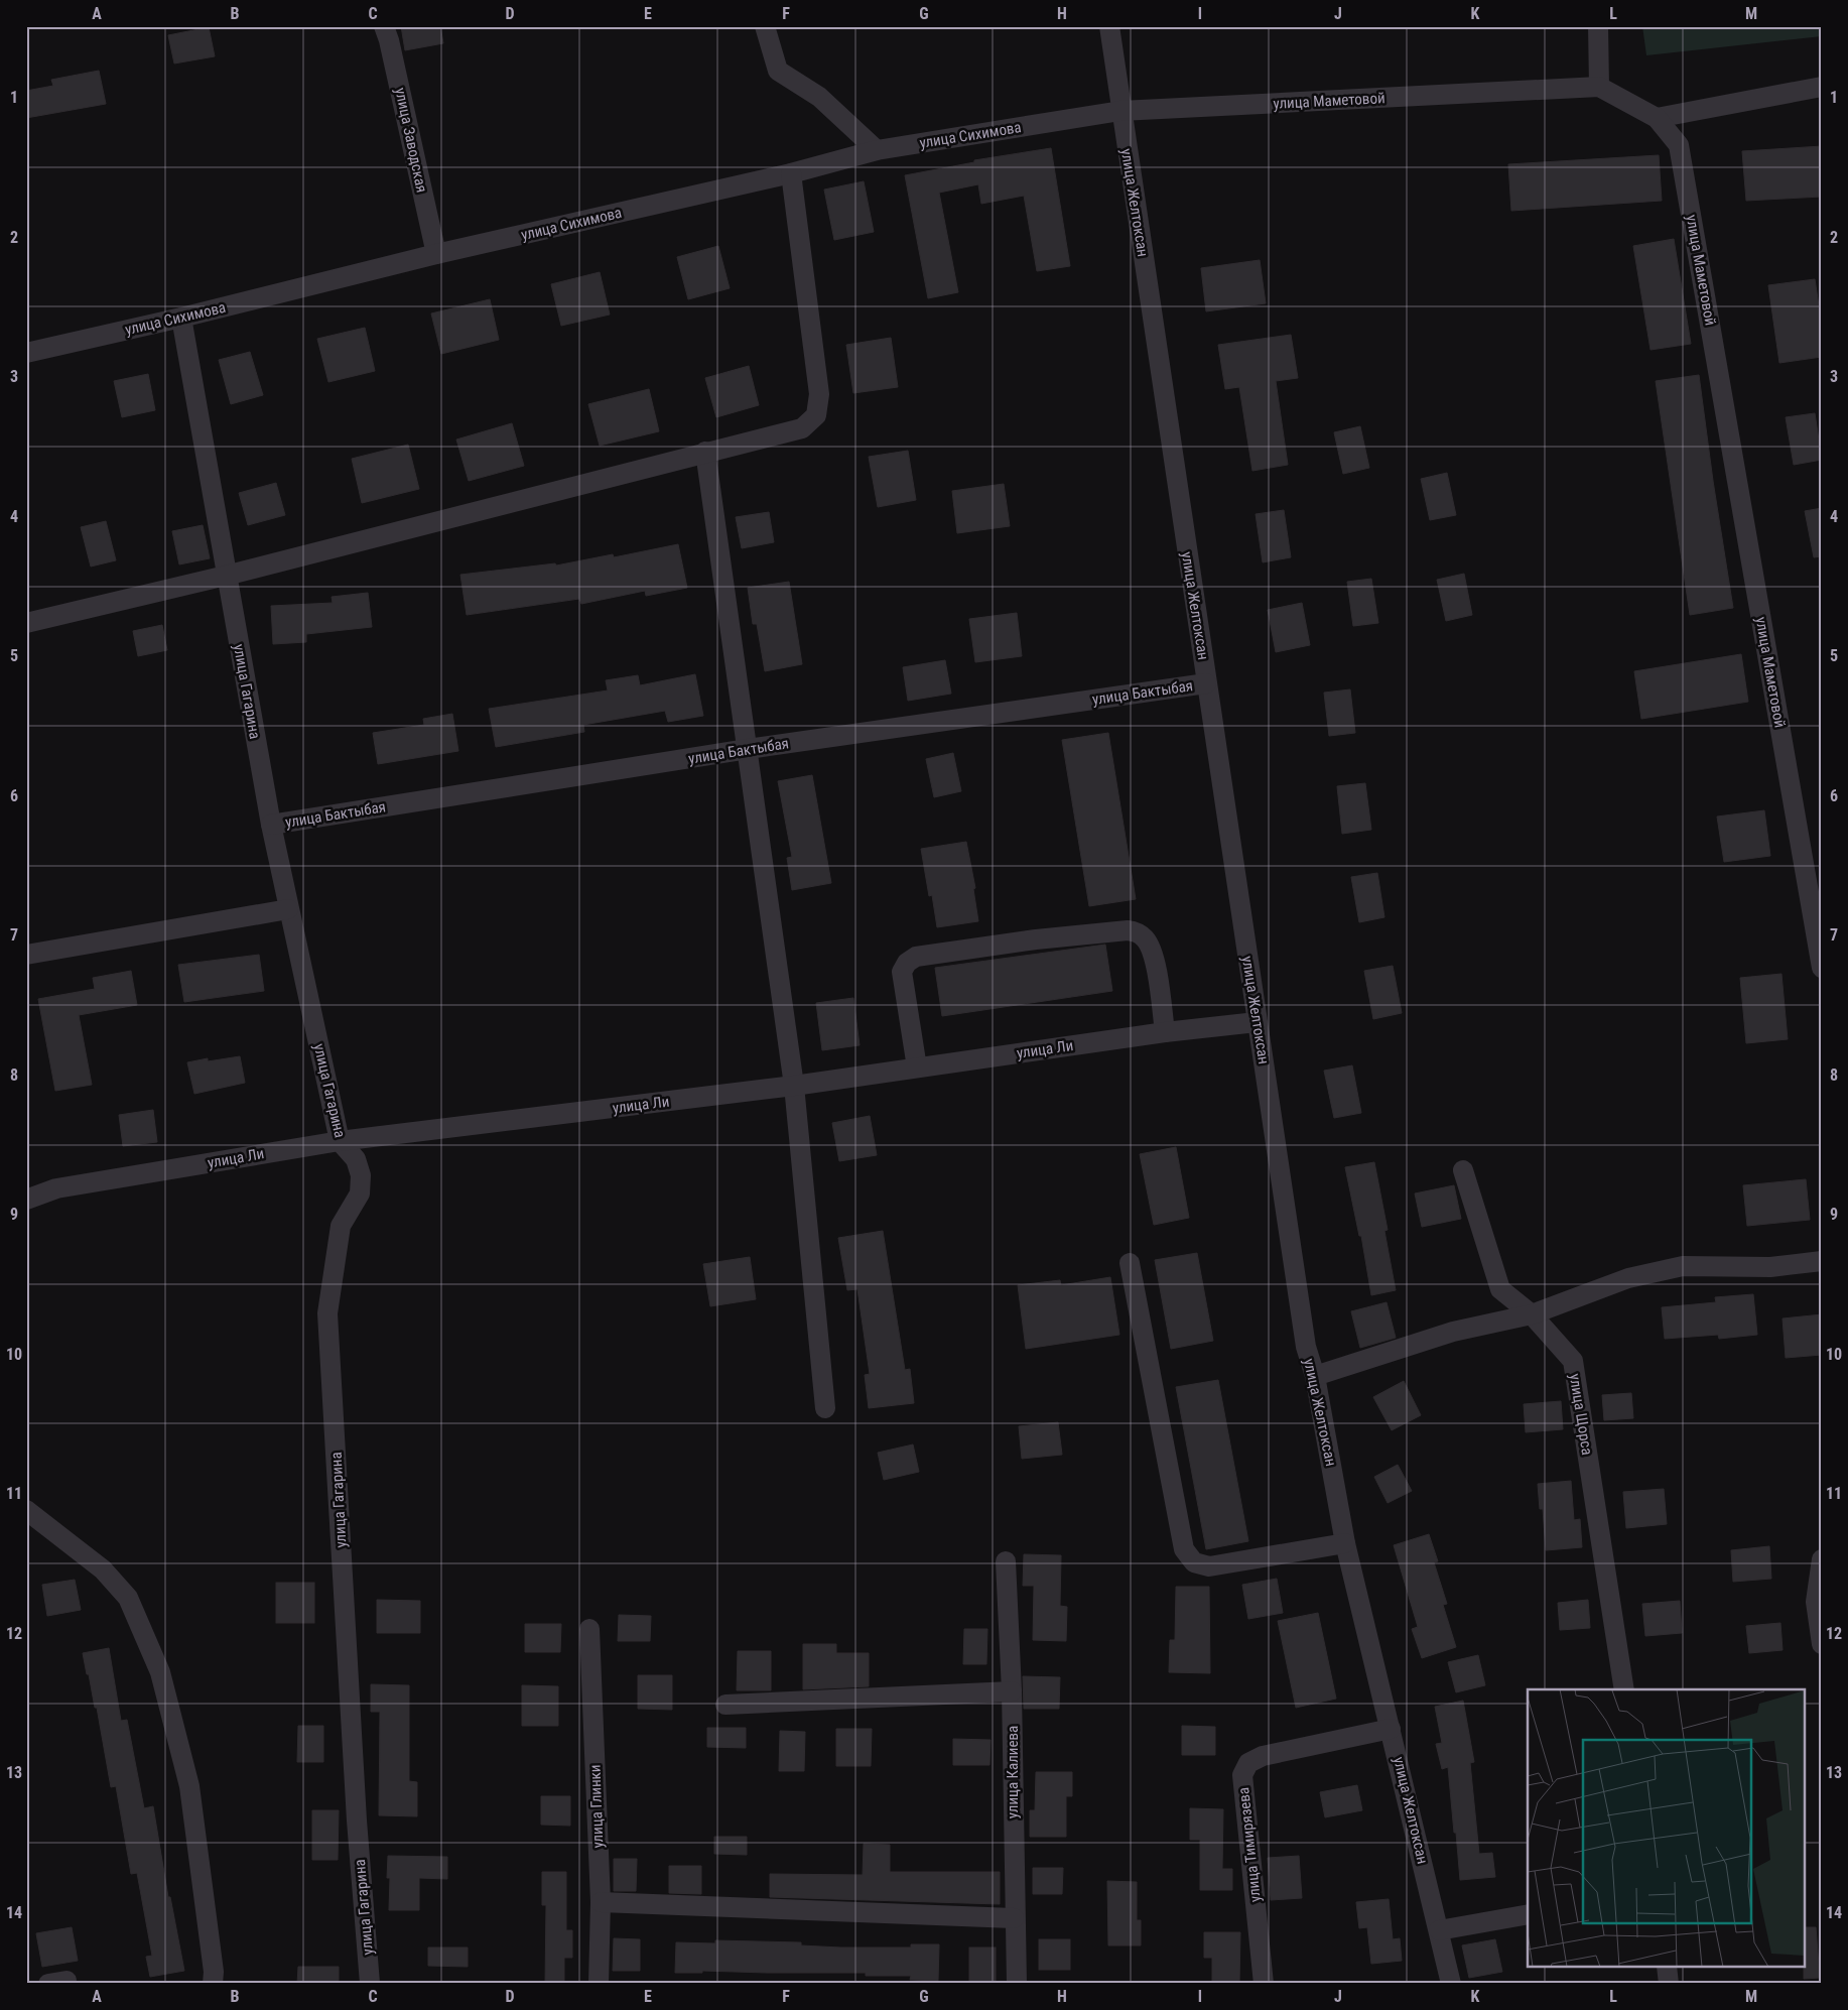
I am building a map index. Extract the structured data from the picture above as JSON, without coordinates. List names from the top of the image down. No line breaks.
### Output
{"streets":{"street":["улица Маметовой","улица Сихимова","улица Заводская","улица Желтоксан","улица Гагарина","улица Бактыбая","улица Ли","улица Щорса","улица Калиева","улица Глинки","улица Тимирязева"]},"crossings":[["улица Маметовой","улица Сихимова"],["улица Маметовой","улица Желтоксан"],["улица Сихимова","улица Заводская"],["улица Сихимова","улица Желтоксан"],["улица Сихимова","улица Гагарина"],["улица Желтоксан","улица Бактыбая"],["улица Желтоксан","улица Ли"],["улица Желтоксан","улица Тимирязева"],["улица Гагарина","улица Бактыбая"],["улица Гагарина","улица Ли"]],"grid":{"columns":["A","B","C","D","E","F","G","H","I","J","K","L","M"],"rows":["1","2","3","4","5","6","7","8","9","10","11","12","13","14"]}}
